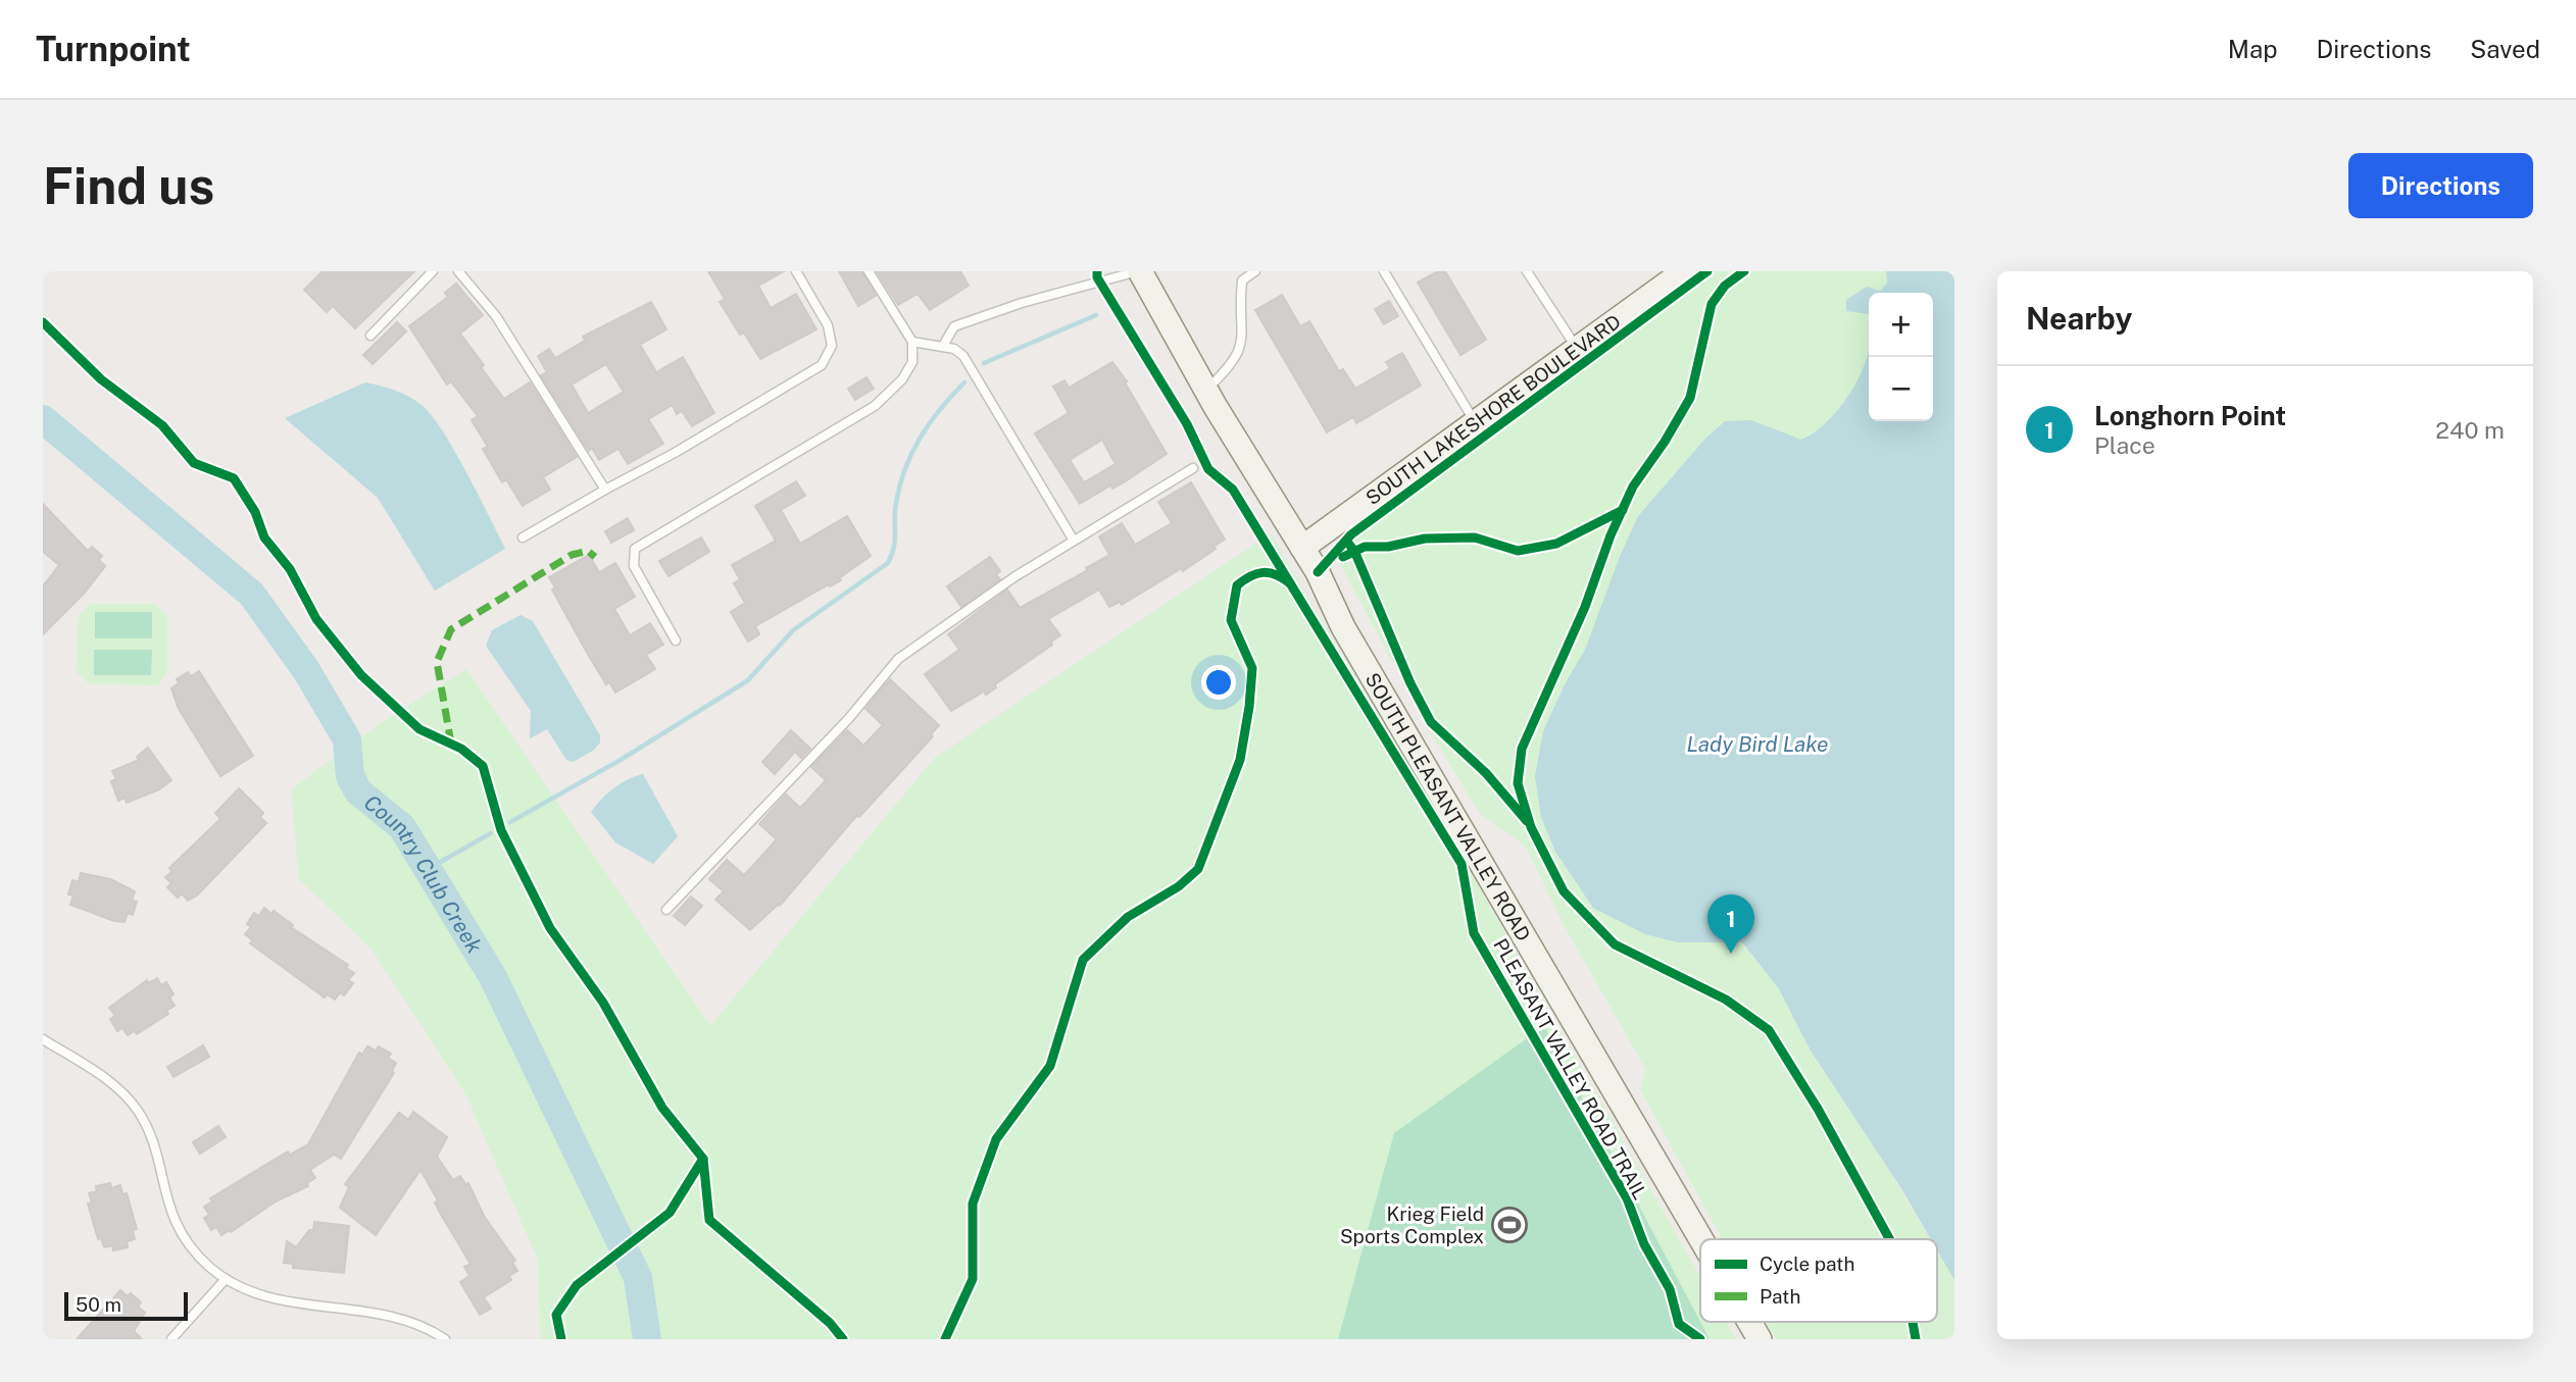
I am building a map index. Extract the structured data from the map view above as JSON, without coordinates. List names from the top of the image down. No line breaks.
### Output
{"streets":{"main road":["SOUTH LAKESHORE BOULEVARD","SOUTH PLEASANT VALLEY ROAD"],"cycle path":["PLEASANT VALLEY ROAD TRAIL"]},"crossings":[["SOUTH LAKESHORE BOULEVARD","SOUTH PLEASANT VALLEY ROAD"]],"water":["Lady Bird Lake","Country Club Creek"],"places":{"sports":["Krieg Field Sports Complex"]},"legend":["Cycle path","Path"],"scale_bar":"50 m","page":{"header":"Turnpoint","nav":["Map","Directions","Saved"],"buttons":"Directions","title":"Find us","heading":"Nearby","map_buttons":["+","−"],"list":[{"mark":"1","name":"Longhorn Point","note":"Place","value":"240 m"}],"pins":"1","scale":"50 m"}}
